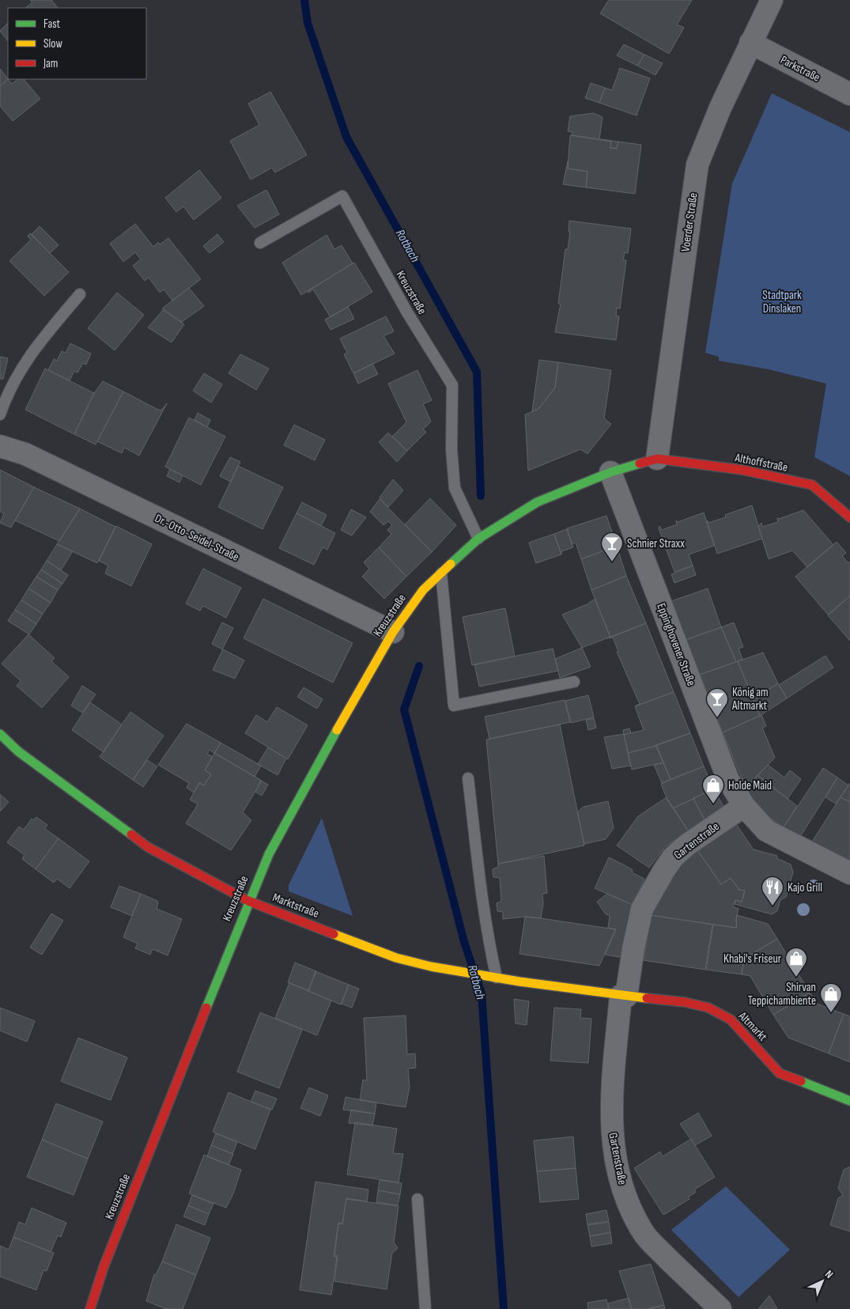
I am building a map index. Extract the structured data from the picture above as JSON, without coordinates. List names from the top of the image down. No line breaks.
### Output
{"streets":{"street":["Parkstraße","Voerder Straße","Kreuzstraße","Althoffstraße","Dr.-Otto-Seidel-Straße","Eppinghovener Straße","Gartenstraße","Marktstraße","Altmarkt"]},"crossings":[["Parkstraße","Voerder Straße"],["Voerder Straße","Kreuzstraße"],["Voerder Straße","Althoffstraße"],["Kreuzstraße","Althoffstraße"],["Kreuzstraße","Dr.-Otto-Seidel-Straße"],["Kreuzstraße","Eppinghovener Straße"],["Kreuzstraße","Marktstraße"],["Eppinghovener Straße","Gartenstraße"],["Gartenstraße","Marktstraße"],["Gartenstraße","Altmarkt"],["Marktstraße","Altmarkt"]],"water":["Rotbach"],"parks":["Stadtpark Dinslaken"],"places":{"bar":["Schnier Straxx","König am Altmarkt"],"shop":["Holde Maid","Khabi's Friseur","Shirvan Teppichambiente"],"restaurant":["Kajo Grill"]},"legend":["Fast","Slow","Jam"],"north":"top right"}
